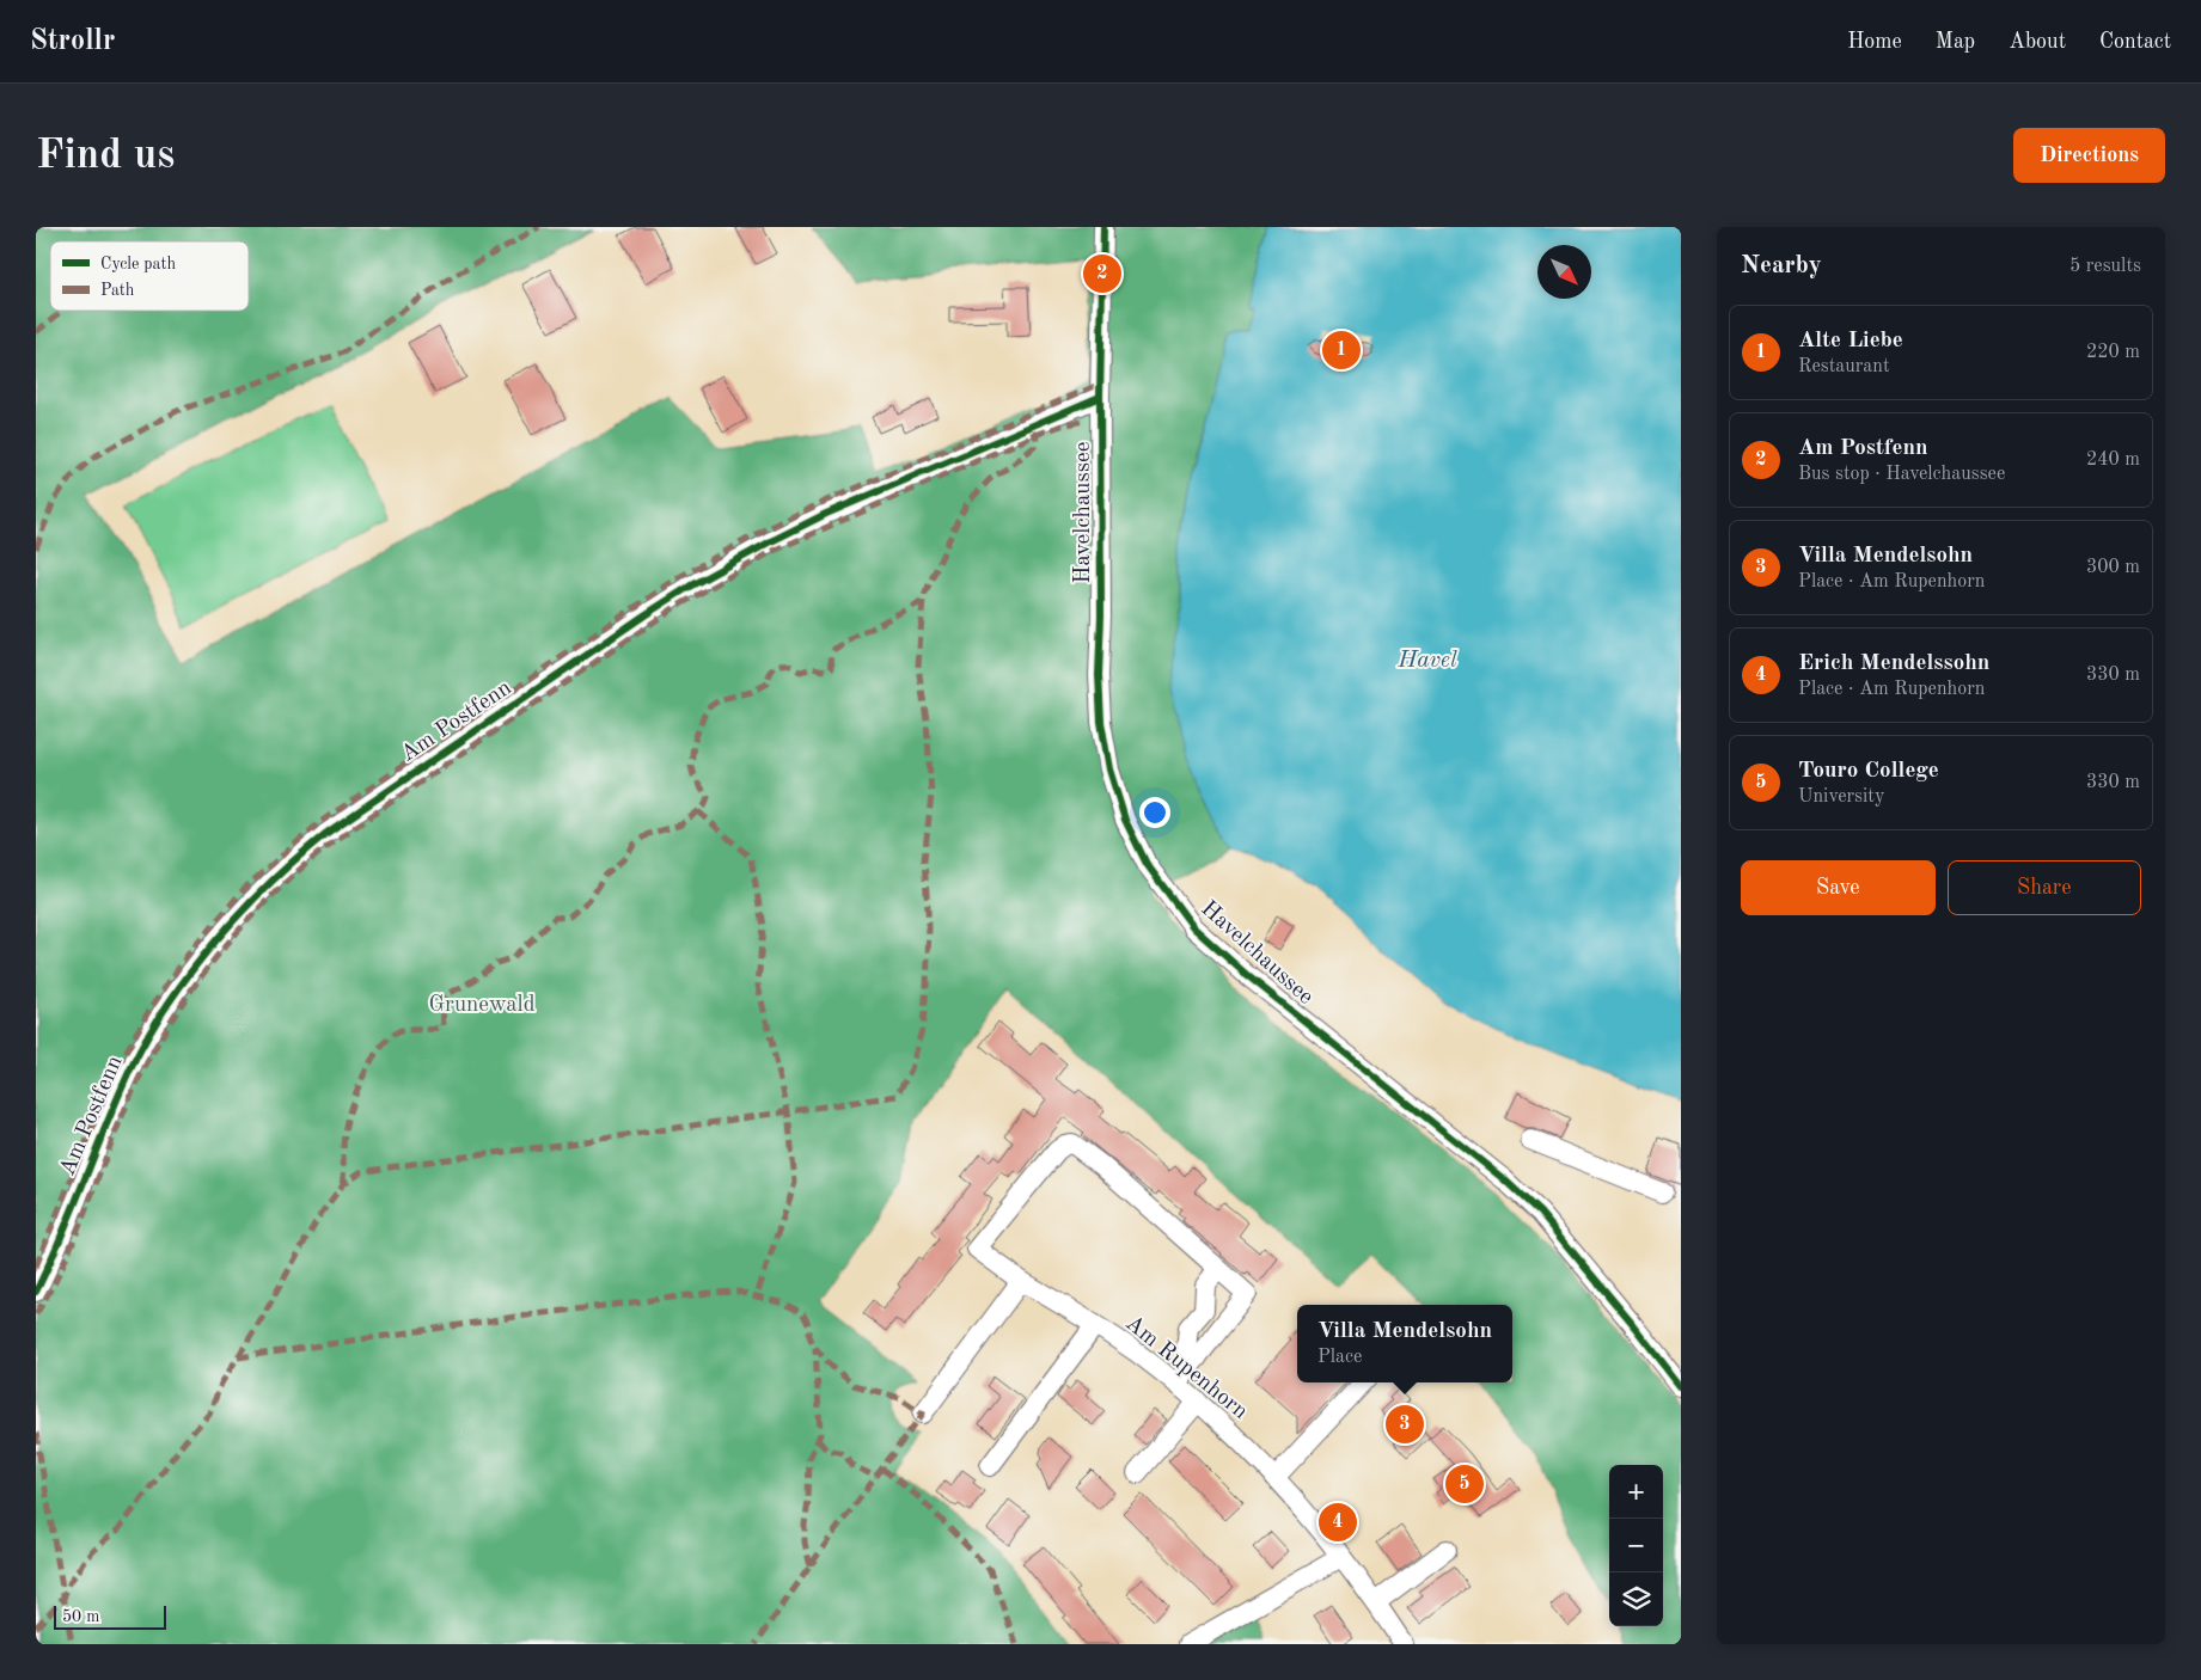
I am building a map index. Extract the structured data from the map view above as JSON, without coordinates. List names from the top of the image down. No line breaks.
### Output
{"streets":{"street":["Havelchaussee","Am Postfenn","Am Rupenhorn"]},"crossings":[["Havelchaussee","Am Postfenn"]],"water":["Havel"],"parks":["Grunewald"],"legend":["Cycle path","Path"],"scale_bar":"50 m","north":"bottom right","page":{"header":"Strollr","nav":["Home","Map","About","Contact"],"buttons":["Directions",["Save","Share"]],"title":"Find us","heading":["Nearby","5 results"],"pins":["2","1","3","5","4"],"list":[{"mark":"1","name":"Alte Liebe","note":"Restaurant","value":"220 m"},{"mark":"2","name":"Am Postfenn","note":"Bus stop · Havelchaussee","value":"240 m"},{"mark":"3","name":"Villa Mendelsohn","note":"Place · Am Rupenhorn","value":"300 m"},{"mark":"4","name":"Erich Mendelssohn","note":"Place · Am Rupenhorn","value":"330 m"},{"mark":"5","name":"Touro College","note":"University","value":"330 m"}],"popup":["Villa Mendelsohn","Place"],"map_buttons":["+","−"],"scale":"50 m"}}
